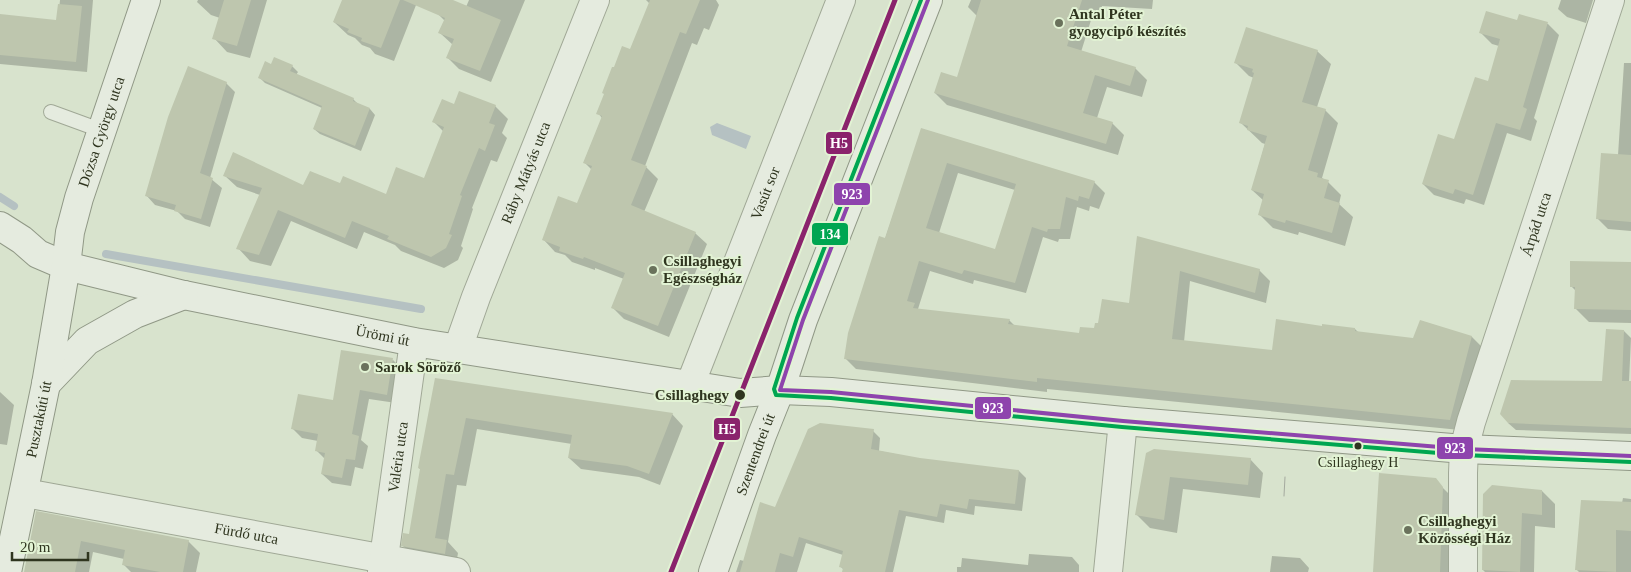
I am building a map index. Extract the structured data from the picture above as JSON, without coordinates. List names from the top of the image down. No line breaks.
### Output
{"streets":{"street":["Dózsa György utca","Ráby Mátyás utca","Vasút sor","Árpád utca","Ürömi út","Pusztakúti út","Szentendrei út","Valéria utca","Fürdő utca"]},"crossings":[["Dózsa György utca","Ürömi út"],["Dózsa György utca","Pusztakúti út"],["Ráby Mátyás utca","Ürömi út"],["Vasút sor","Ürömi út"],["Árpád utca","Ürömi út"],["Ürömi út","Pusztakúti út"],["Ürömi út","Szentendrei út"],["Ürömi út","Valéria utca"],["Valéria utca","Fürdő utca"]],"places":["Antal Péter gyogycipő készítés","Csillaghegyi Egészségház","Sarok Söröző","Csillaghegy","Csillaghegy H","Csillaghegyi Közösségi Ház"],"lines":["transit line H5","transit line 923","transit line 134"],"scale_bar":"20 m"}
